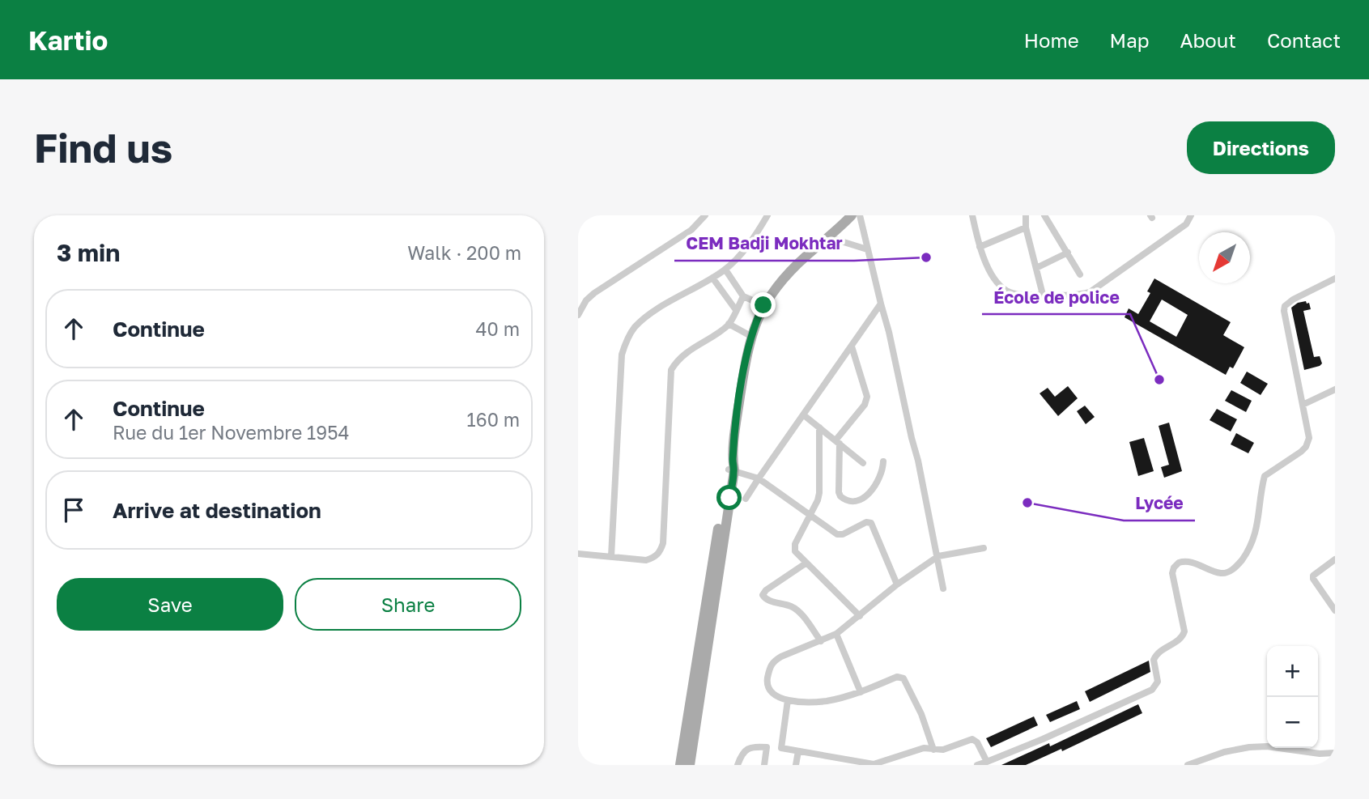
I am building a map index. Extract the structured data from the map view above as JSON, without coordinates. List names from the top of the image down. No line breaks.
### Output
{"places":["CEM Badji Mokhtar","École de police","Lycée"],"north":"bottom left","page":{"header":"Kartio","nav":["Home","Map","About","Contact"],"buttons":["Directions",["Save","Share"]],"title":"Find us","heading":["3 min","Walk · 200 m"],"list":[["Continue","40 m"],["Continue","Rue du 1er Novembre 1954","160 m"],"Arrive at destination"],"map_buttons":["+","−"]}}
